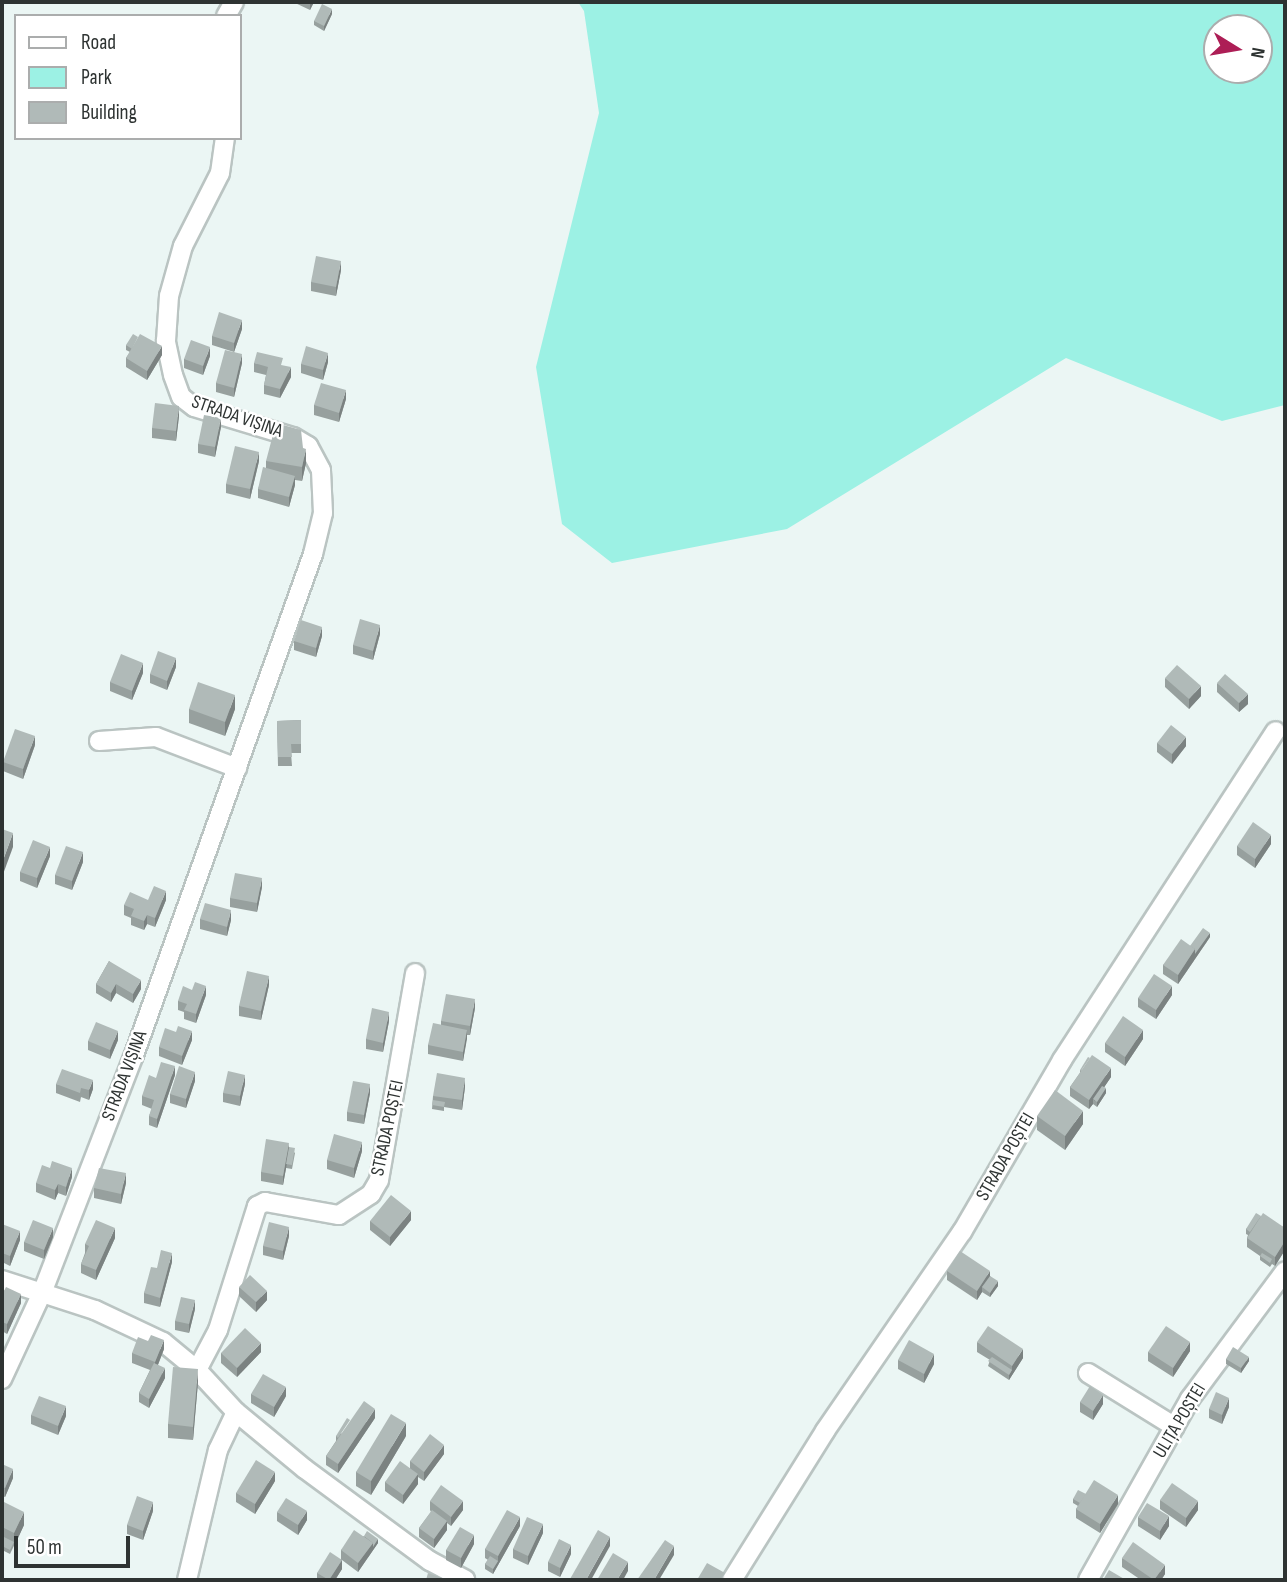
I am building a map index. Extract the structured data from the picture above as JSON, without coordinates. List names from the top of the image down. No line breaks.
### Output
{"streets":{"street":["STRADA VIȘINA","STRADA POȘTEI","ULIȚA POȘTEI"]},"legend":["Road","Park","Building"],"scale_bar":"50 m","north":"right"}
